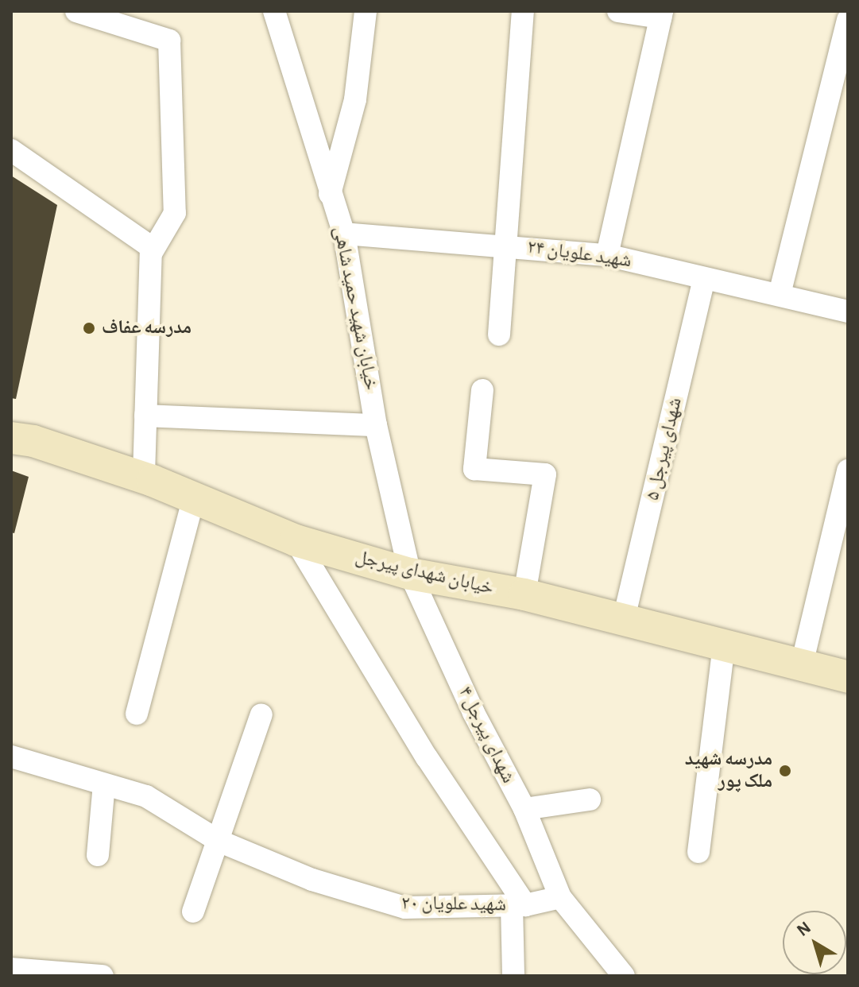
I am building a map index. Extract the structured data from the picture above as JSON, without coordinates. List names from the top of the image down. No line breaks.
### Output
{"streets":{"main road":["خیابان شهدای پیرجل"],"street":["شهید علویان ۲۴","خیابان شهید حمید شاهی","شهدای پیرجل ۵","شهدای پیرجل ۴","شهید علویان ۲۰"]},"crossings":[["شهید علویان ۲۴","خیابان شهید حمید شاهی"],["شهید علویان ۲۴","شهدای پیرجل ۵"],["خیابان شهید حمید شاهی","خیابان شهدای پیرجل"],["خیابان شهید حمید شاهی","شهدای پیرجل ۴"],["شهدای پیرجل ۵","خیابان شهدای پیرجل"],["خیابان شهدای پیرجل","شهدای پیرجل ۴"],["شهدای پیرجل ۴","شهید علویان ۲۰"]],"places":["مدرسه عفاف","مدرسه شهید ملک پور"],"north":"top left"}
